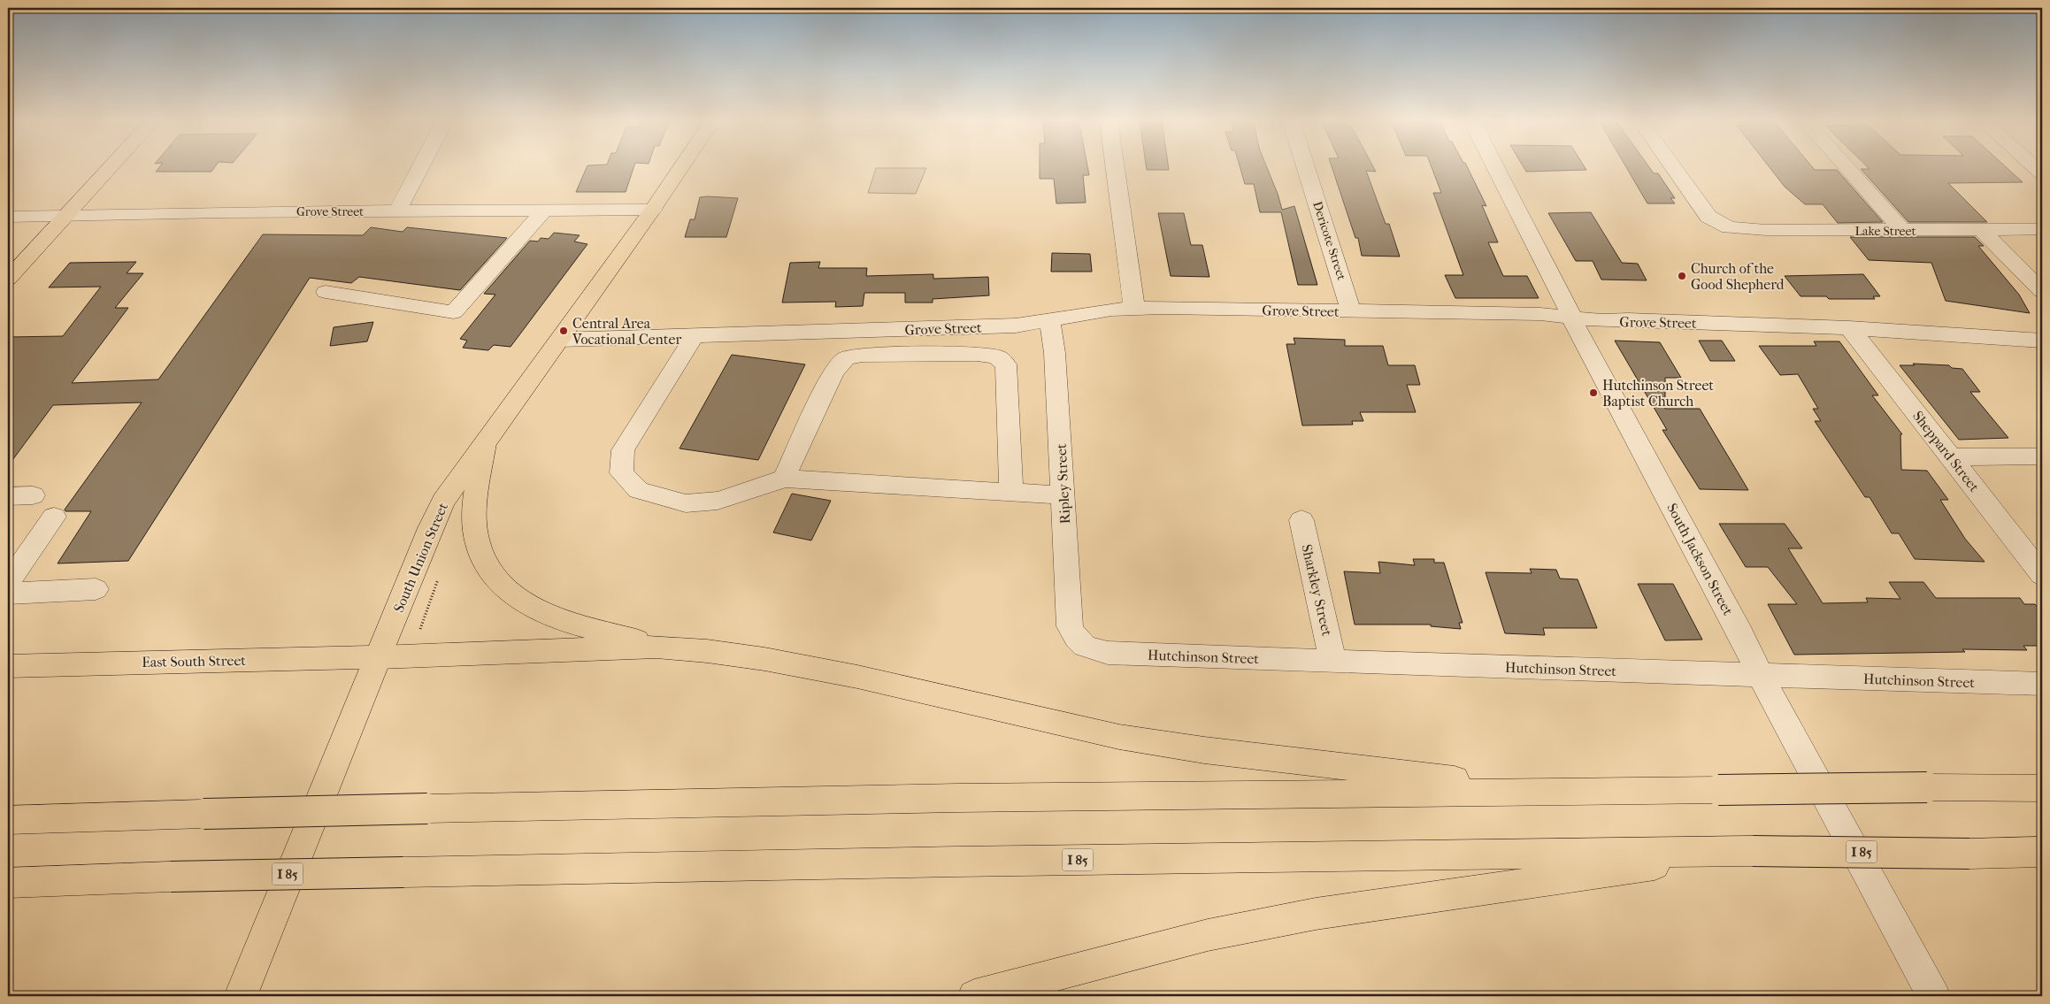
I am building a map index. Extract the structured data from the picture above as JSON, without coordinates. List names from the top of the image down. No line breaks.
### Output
{"streets":{"main road":["South Union Street","East South Street","I 85"],"street":["Grove Street","Lake Street","Dericote Street","Sheppard Street","Ripley Street","South Jackson Street","Sharkley Street","Hutchinson Street"]},"crossings":[["Grove Street","Dericote Street"],["Grove Street","Sheppard Street"],["Grove Street","Ripley Street"],["Grove Street","South Union Street"],["Grove Street","South Jackson Street"],["Ripley Street","Hutchinson Street"],["South Union Street","East South Street"],["South Jackson Street","Hutchinson Street"],["Sharkley Street","Hutchinson Street"]],"places":["Church of the Good Shepherd","Central Area Vocational Center","Hutchinson Street Baptist Church"]}
